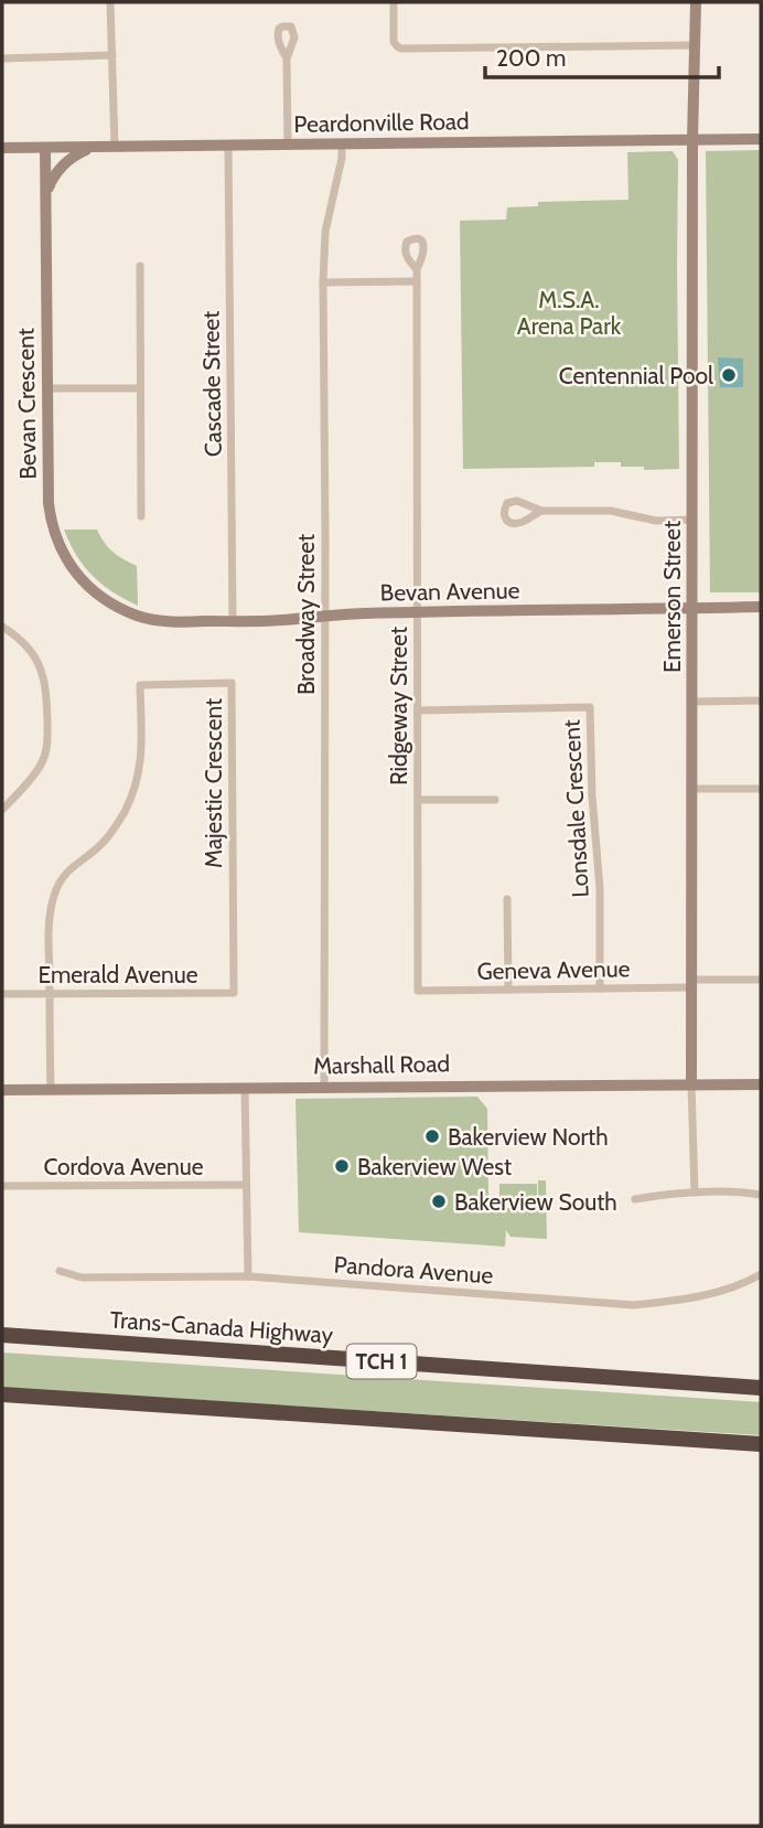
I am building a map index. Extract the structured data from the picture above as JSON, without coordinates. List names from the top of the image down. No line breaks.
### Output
{"streets":{"highway":["Trans-Canada Highway","TCH 1"],"main road":["Peardonville Road","Bevan Crescent","Bevan Avenue","Emerson Street","Marshall Road"],"street":["Cascade Street","Broadway Street","Ridgeway Street","Majestic Crescent","Lonsdale Crescent","Geneva Avenue","Emerald Avenue","Cordova Avenue","Pandora Avenue"]},"crossings":[["Peardonville Road","Cascade Street"],["Peardonville Road","Bevan Crescent"],["Peardonville Road","Emerson Street"],["Peardonville Road","Broadway Street"],["Cascade Street","Bevan Avenue"],["Bevan Crescent","Bevan Avenue"],["Bevan Avenue","Emerson Street"],["Bevan Avenue","Broadway Street"],["Bevan Avenue","Ridgeway Street"],["Emerson Street","Geneva Avenue"],["Emerson Street","Marshall Road"],["Broadway Street","Marshall Road"],["Ridgeway Street","Lonsdale Crescent"],["Ridgeway Street","Geneva Avenue"],["Majestic Crescent","Emerald Avenue"],["Majestic Crescent","Marshall Road"],["Lonsdale Crescent","Geneva Avenue"]],"parks":["M.S.A. Arena Park"],"places":["Centennial Pool","Bakerview North","Bakerview West","Bakerview South"],"scale_bar":"200 m"}
